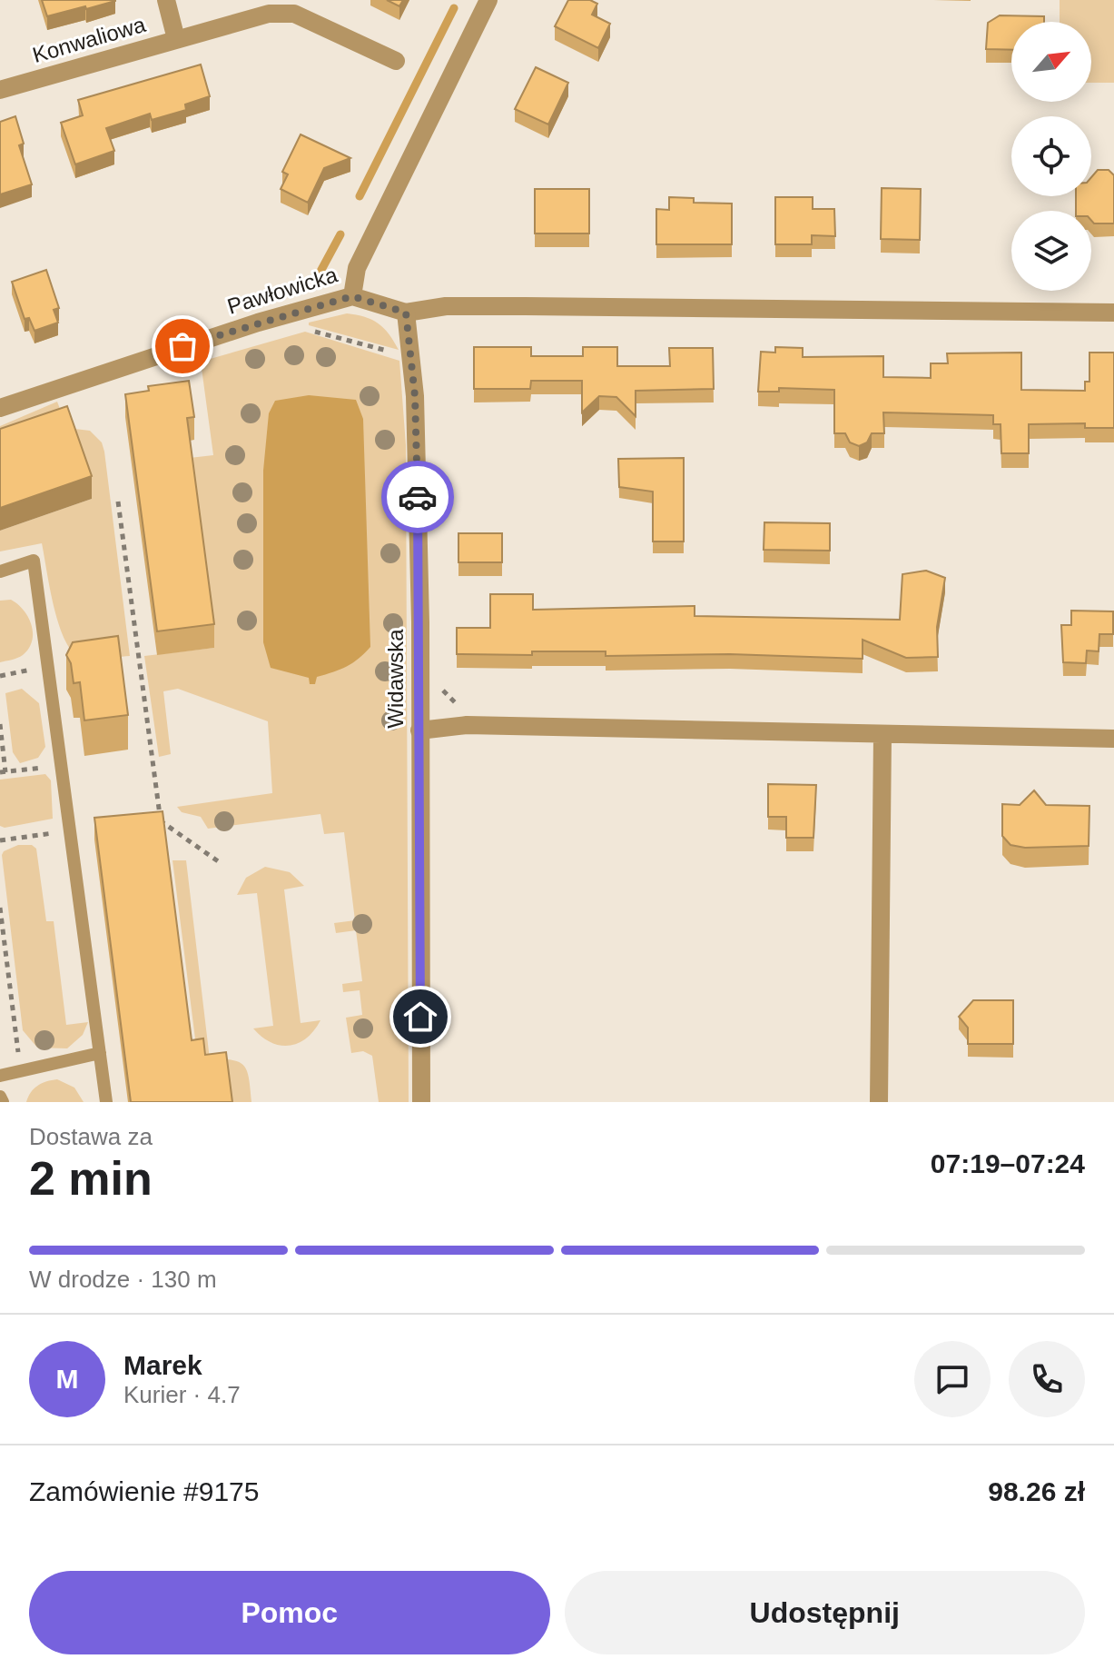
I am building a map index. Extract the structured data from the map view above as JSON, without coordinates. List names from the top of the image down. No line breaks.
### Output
{"streets":{"street":["Konwaliowa","Pawłowicka","Widawska"]},"north":"top right","page":{"heading":["2 min","Dostawa za","07:19–07:24"],"panel":["Marek","Kurier · 4.7","Zamówienie #9175","98.26 zł"],"bar":"W drodze · 130 m","round":"M","buttons":["Pomoc","Udostępnij"]}}
